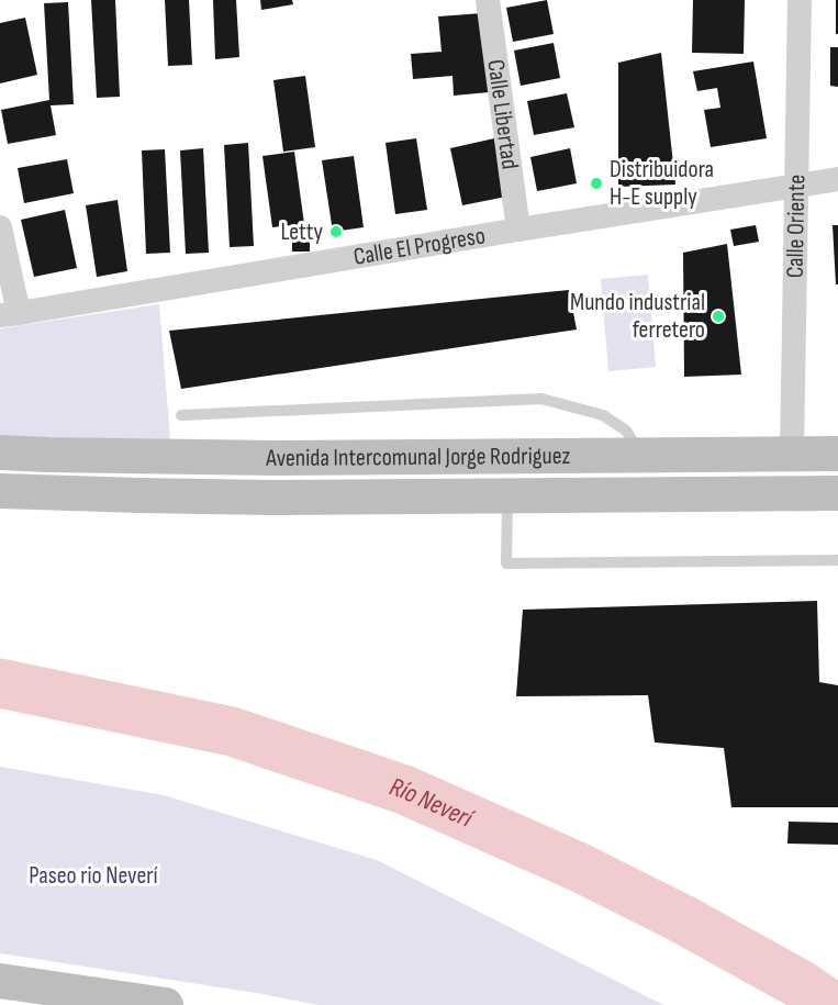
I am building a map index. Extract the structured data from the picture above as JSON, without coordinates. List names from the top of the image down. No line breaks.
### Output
{"streets":{"main road":["Avenida Intercomunal Jorge Rodriguez"],"street":["Calle Libertad","Calle Oriente","Calle El Progreso"]},"crossings":[["Calle Libertad","Calle El Progreso"],["Calle Oriente","Calle El Progreso"],["Calle Oriente","Avenida Intercomunal Jorge Rodriguez"]],"water":["Río Neverí"],"parks":["Paseo rio Neverí"],"places":["Distribuidora H-E supply","Letty","Mundo industrial ferretero"]}
